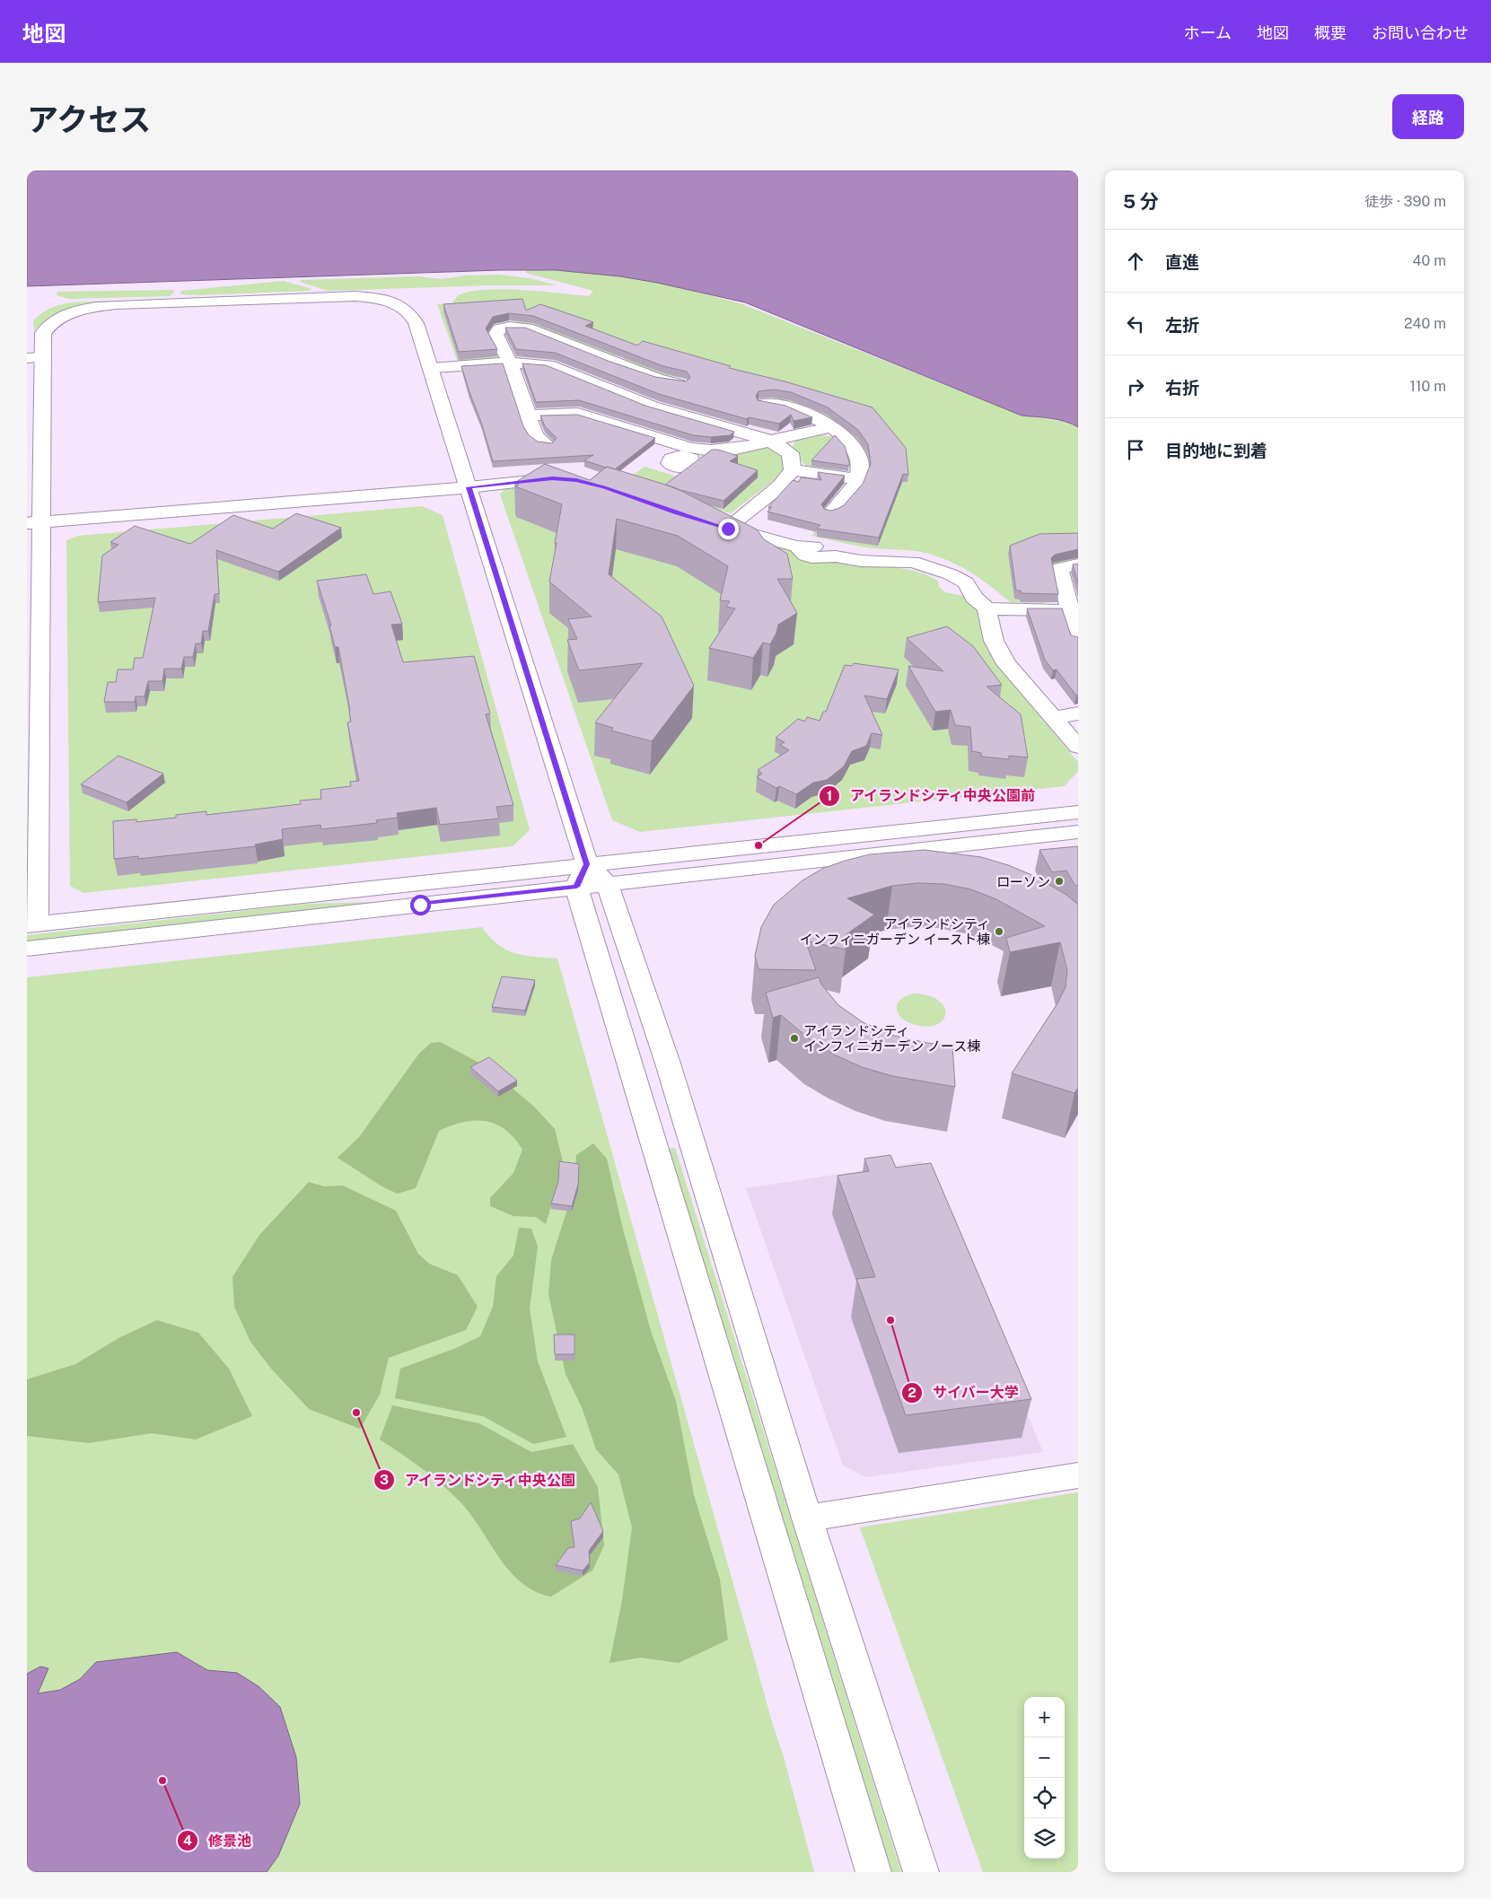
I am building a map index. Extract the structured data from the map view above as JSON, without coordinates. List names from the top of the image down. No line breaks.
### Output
{"places":["アイランドシティ中央公園前","ローソン","アイランドシティ インフィニガーデン イースト棟","アイランドシティ インフィニガーデン ノース棟","サイバー大学","アイランドシティ中央公園","修景池"],"page":{"header":"地図","nav":["ホーム","地図","概要","お問い合わせ"],"title":"アクセス","buttons":"経路","heading":["5 分","徒歩 · 390 m"],"list":[["直進","40 m"],["左折","240 m"],["右折","110 m"],"目的地に到着"],"map_buttons":["+","−"]}}
